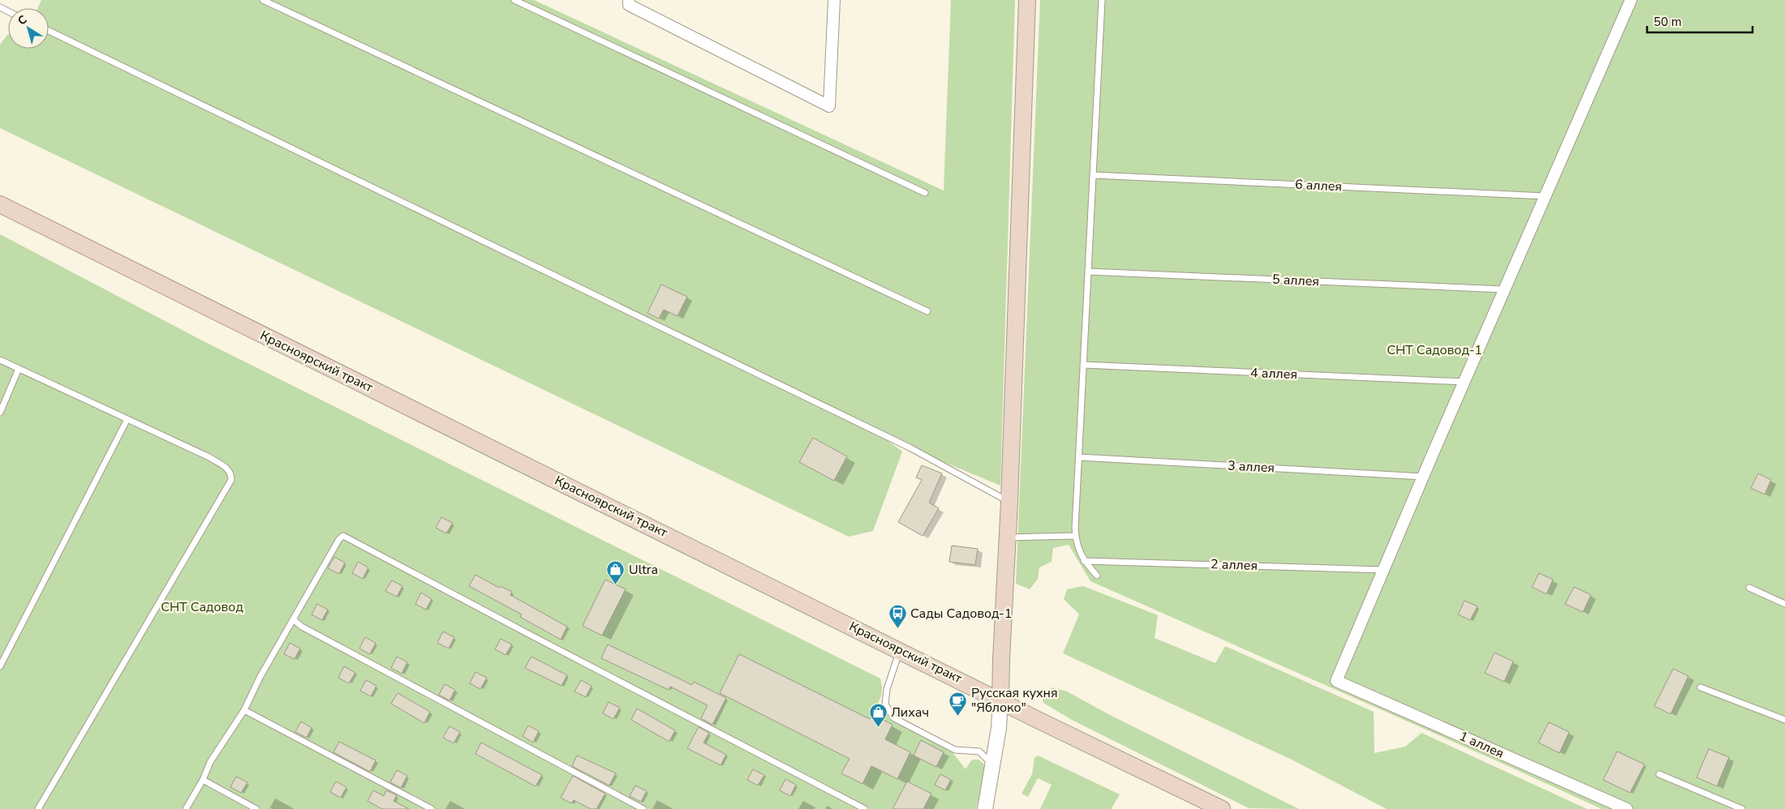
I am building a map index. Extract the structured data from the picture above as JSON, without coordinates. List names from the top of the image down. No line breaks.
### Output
{"streets":{"main road":["Красноярский тракт"],"street":["1 аллея"],"lane":["6 аллея","5 аллея","4 аллея","3 аллея","2 аллея"]},"crossings":[["2 аллея","1 аллея"]],"parks":["СНТ Садовод-1","СНТ Садовод"],"places":{"shop":["Ultra","Лихач"],"bus stop":["Сады Садовод-1"],"cafe":["Русская кухня \"Яблоко\""]},"scale_bar":"50 m","north":"top left"}
